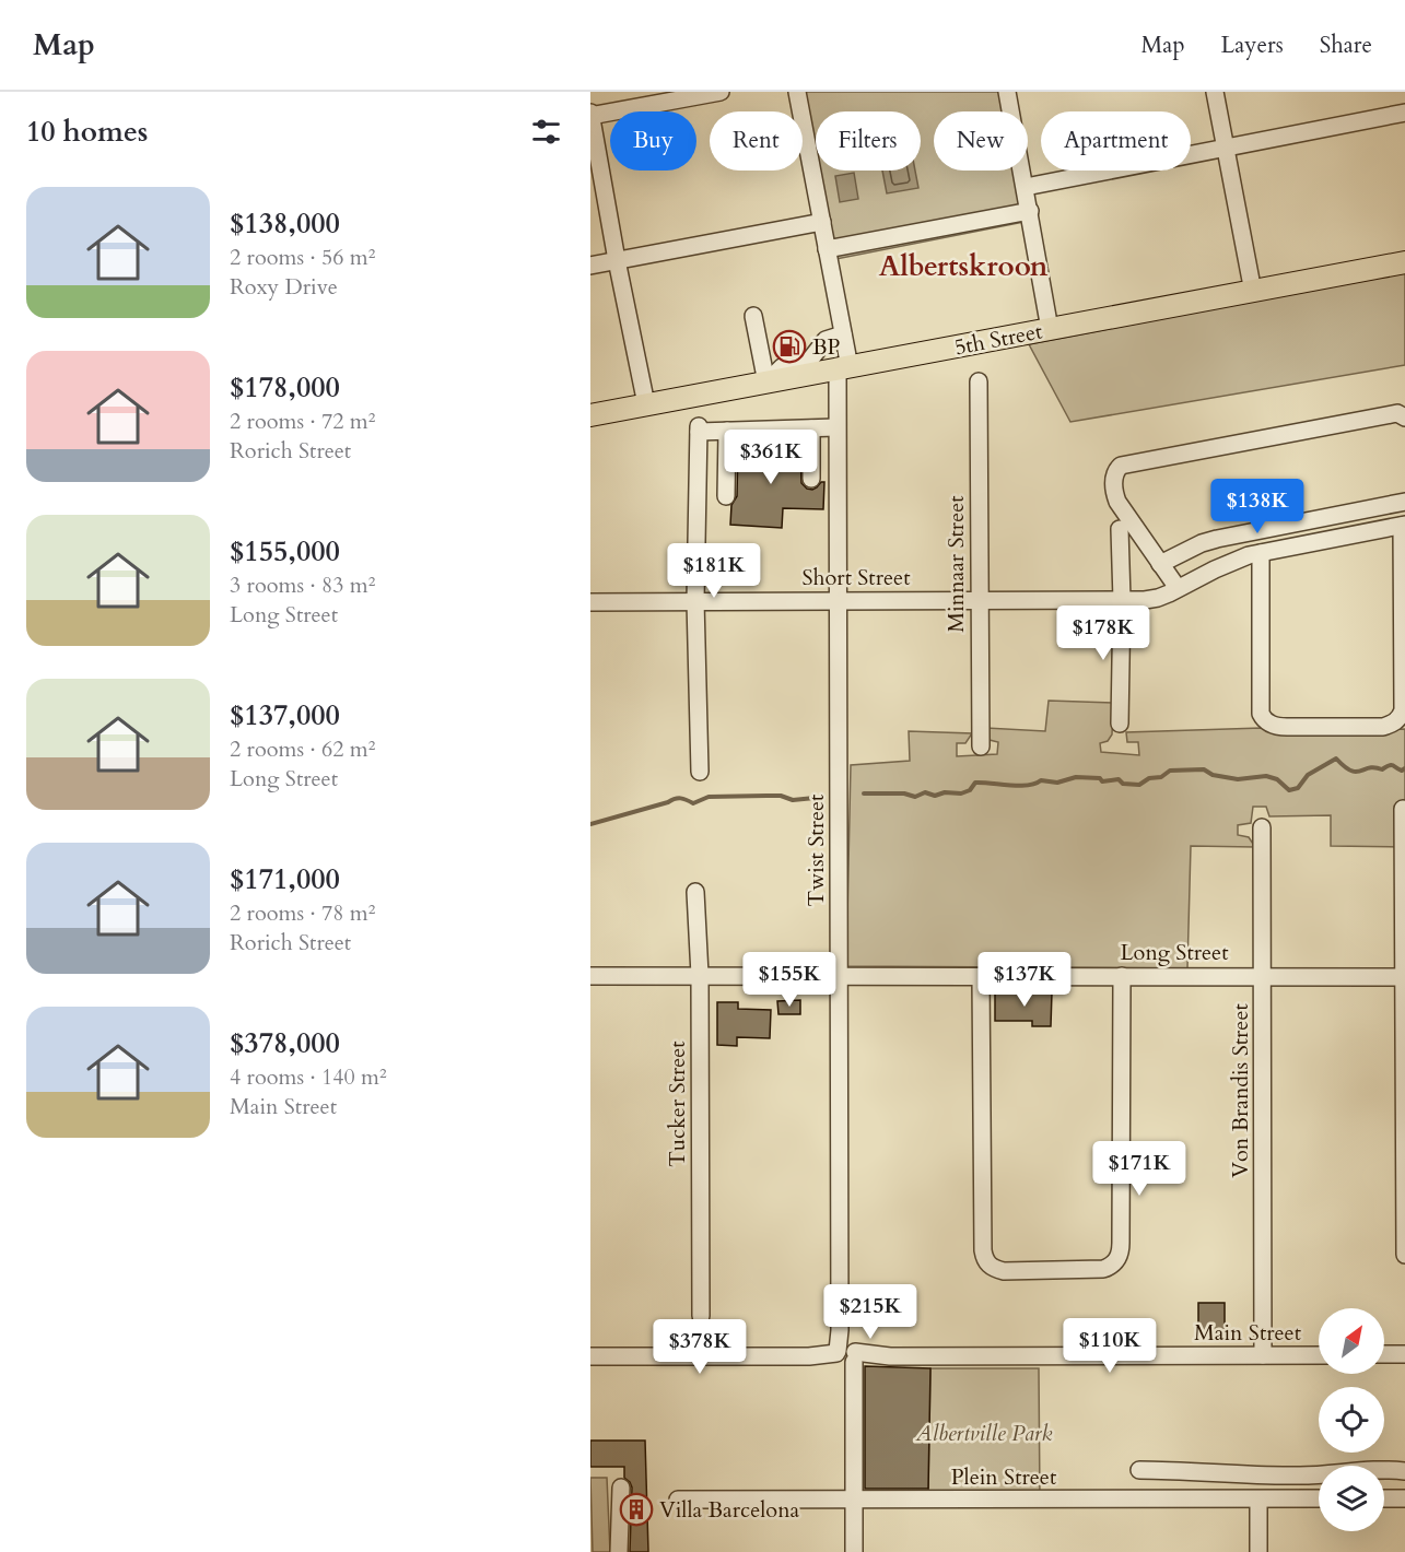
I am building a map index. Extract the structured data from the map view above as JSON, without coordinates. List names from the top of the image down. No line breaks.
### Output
{"streets":{"main road":["5th Street"],"street":["Minnaar Street","Short Street","Twist Street","Long Street","Von Brandis Street","Tucker Street","Main Street","Plein Street"]},"crossings":[["5th Street","Twist Street"],["Minnaar Street","Short Street"],["Short Street","Twist Street"],["Twist Street","Long Street"],["Twist Street","Main Street"],["Twist Street","Plein Street"],["Long Street","Von Brandis Street"],["Long Street","Tucker Street"],["Von Brandis Street","Main Street"]],"districts":["Albertskroon"],"parks":["Albertville Park"],"places":{"fuel station":["BP"],"building":["Villa Barcelona"]},"north":"top right","page":{"header":"Map","nav":["Map","Layers","Share"],"heading":"10 homes","chip":["Buy","Rent","Filters","New","Apartment"],"list":[{"name":"$138,000","note":"2 rooms · 56 m² · Roxy Drive"},{"name":"$178,000","note":"2 rooms · 72 m² · Rorich Street"},{"name":"$155,000","note":"3 rooms · 83 m² · Long Street"},{"name":"$137,000","note":"2 rooms · 62 m² · Long Street"},{"name":"$171,000","note":"2 rooms · 78 m² · Rorich Street"},{"name":"$378,000","note":"4 rooms · 140 m² · Main Street"}],"price":["$361K","$138K","$181K","$178K","$155K","$137K","$171K","$215K","$110K","$378K"]}}
